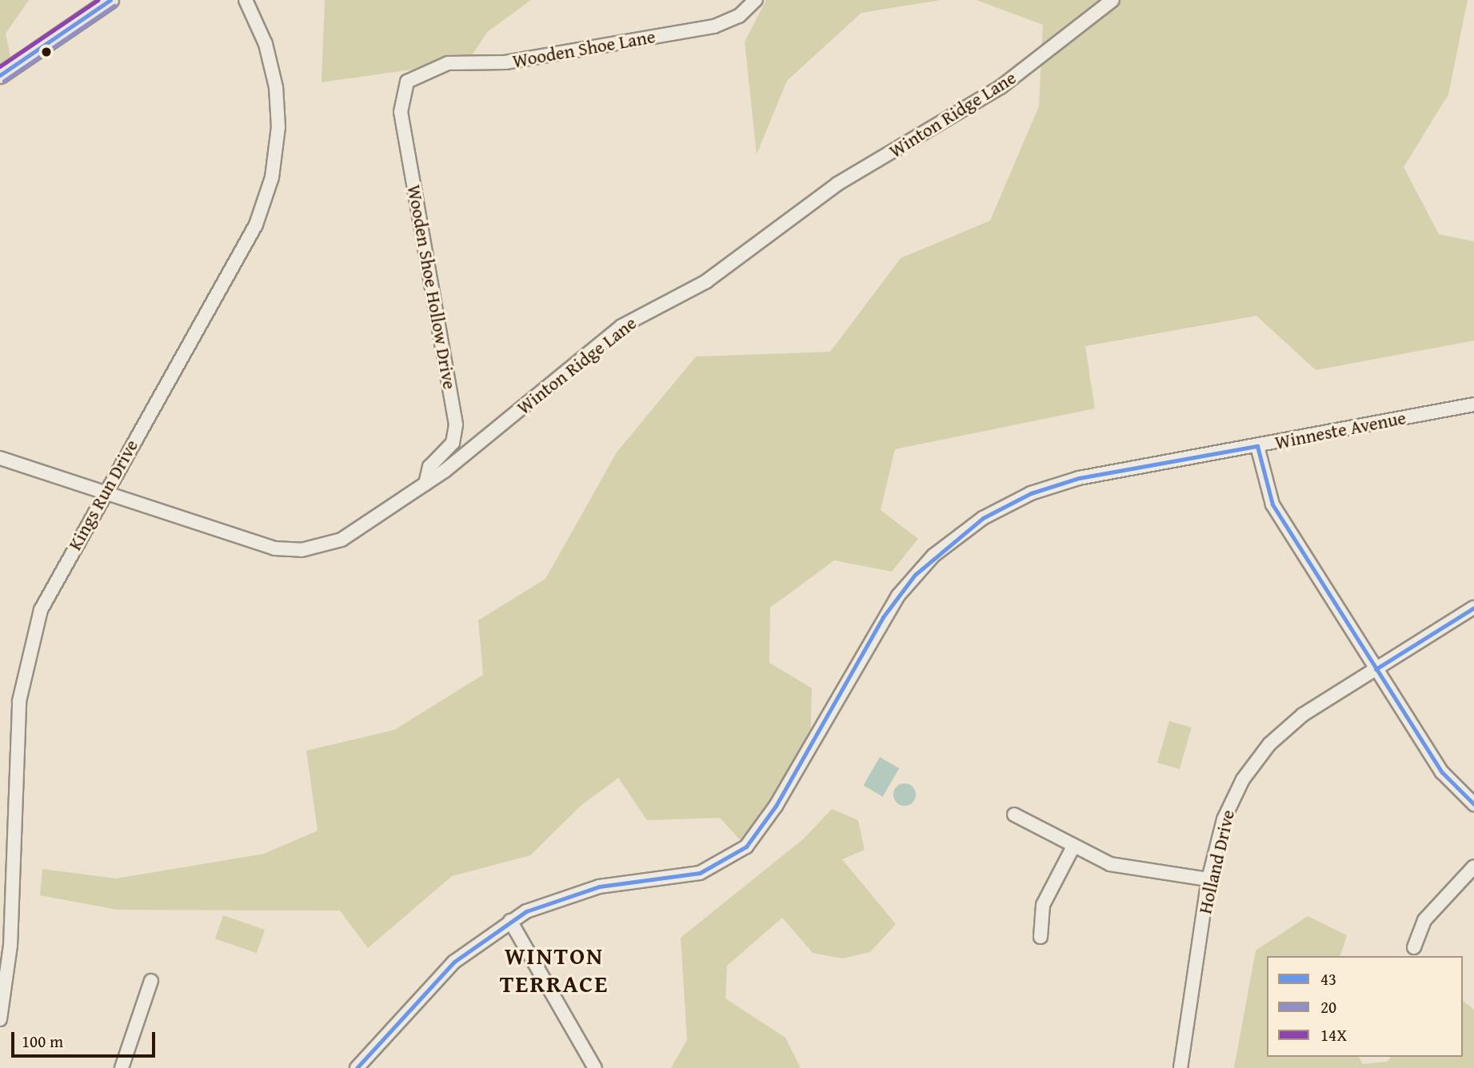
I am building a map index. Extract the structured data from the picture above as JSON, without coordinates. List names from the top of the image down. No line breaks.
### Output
{"streets":{"street":["Wooden Shoe Lane","Winton Ridge Lane","Wooden Shoe Hollow Drive","Winneste Avenue","Kings Run Drive","Holland Drive"]},"crossings":[["Wooden Shoe Lane","Wooden Shoe Hollow Drive"],["Winton Ridge Lane","Wooden Shoe Hollow Drive"],["Winton Ridge Lane","Kings Run Drive"]],"districts":["WINTON TERRACE"],"lines":["transit line 43","transit line 14X","transit line 20"],"legend":["43","20","14X"],"scale_bar":"100 m"}
